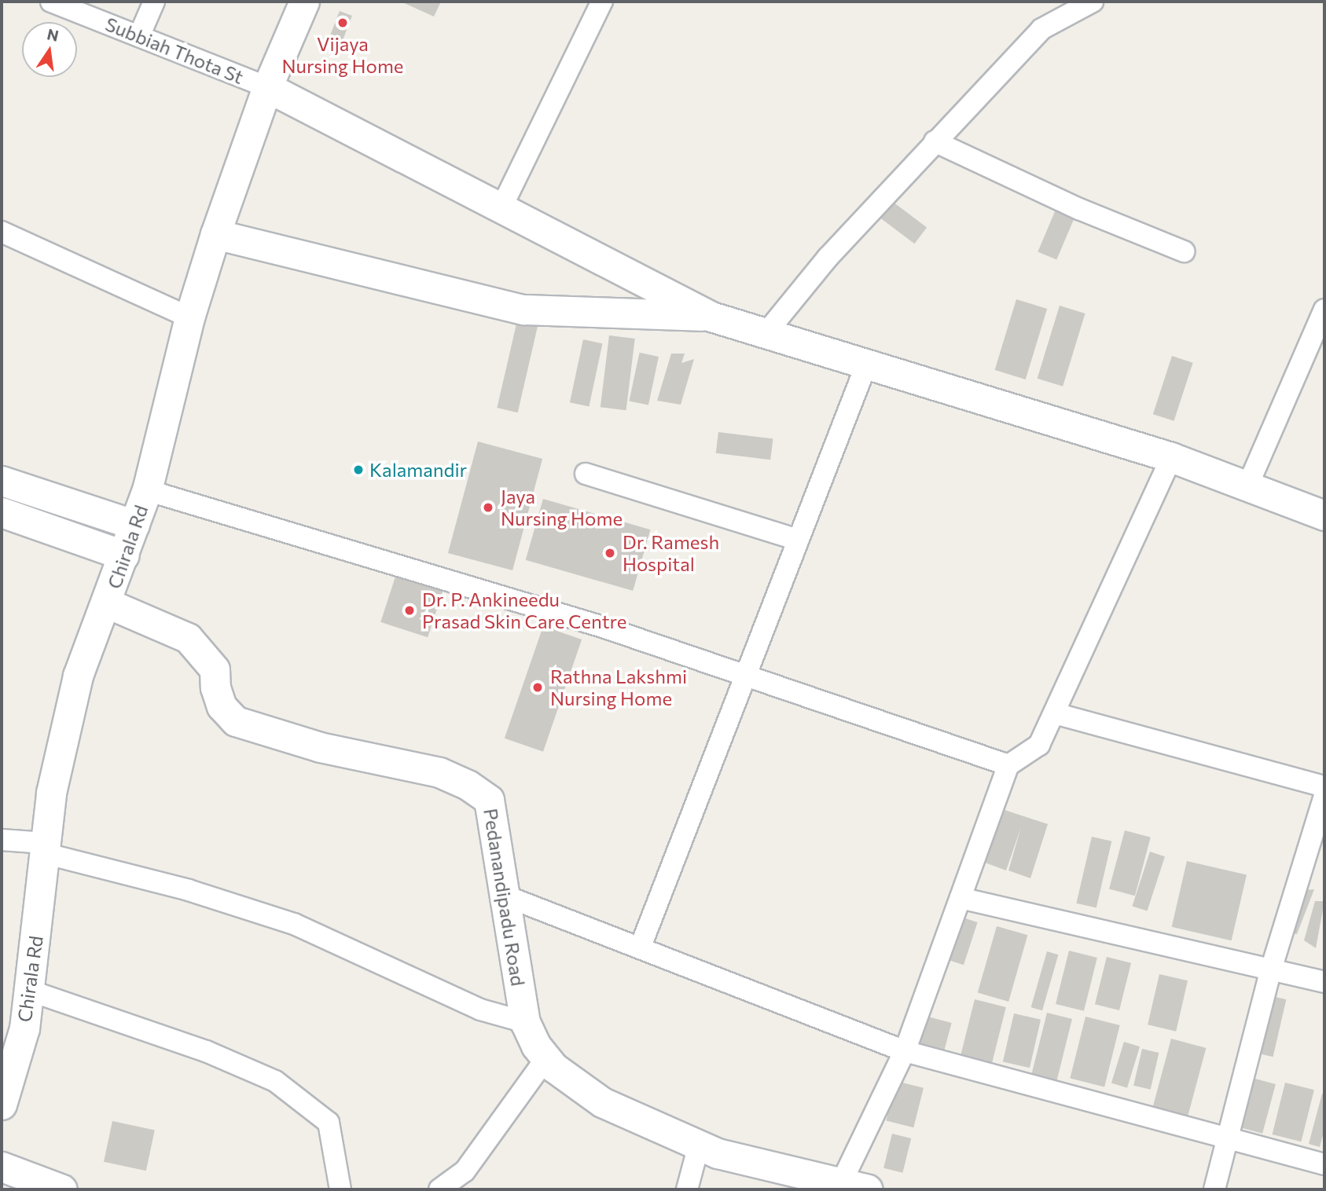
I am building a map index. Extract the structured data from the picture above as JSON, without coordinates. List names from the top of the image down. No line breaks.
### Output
{"streets":{"main road":["Chirala Rd","Pedanandipadu Road"],"street":["Subbiah Thota St"]},"crossings":[["Subbiah Thota St","Chirala Rd"],["Chirala Rd","Pedanandipadu Road"]],"places":["Vijaya Nursing Home","Kalamandir","Jaya Nursing Home","Dr. Ramesh Hospital","Dr. P. Ankineedu Prasad Skin Care Centre","Rathna Lakshmi Nursing Home"],"north":"top"}
